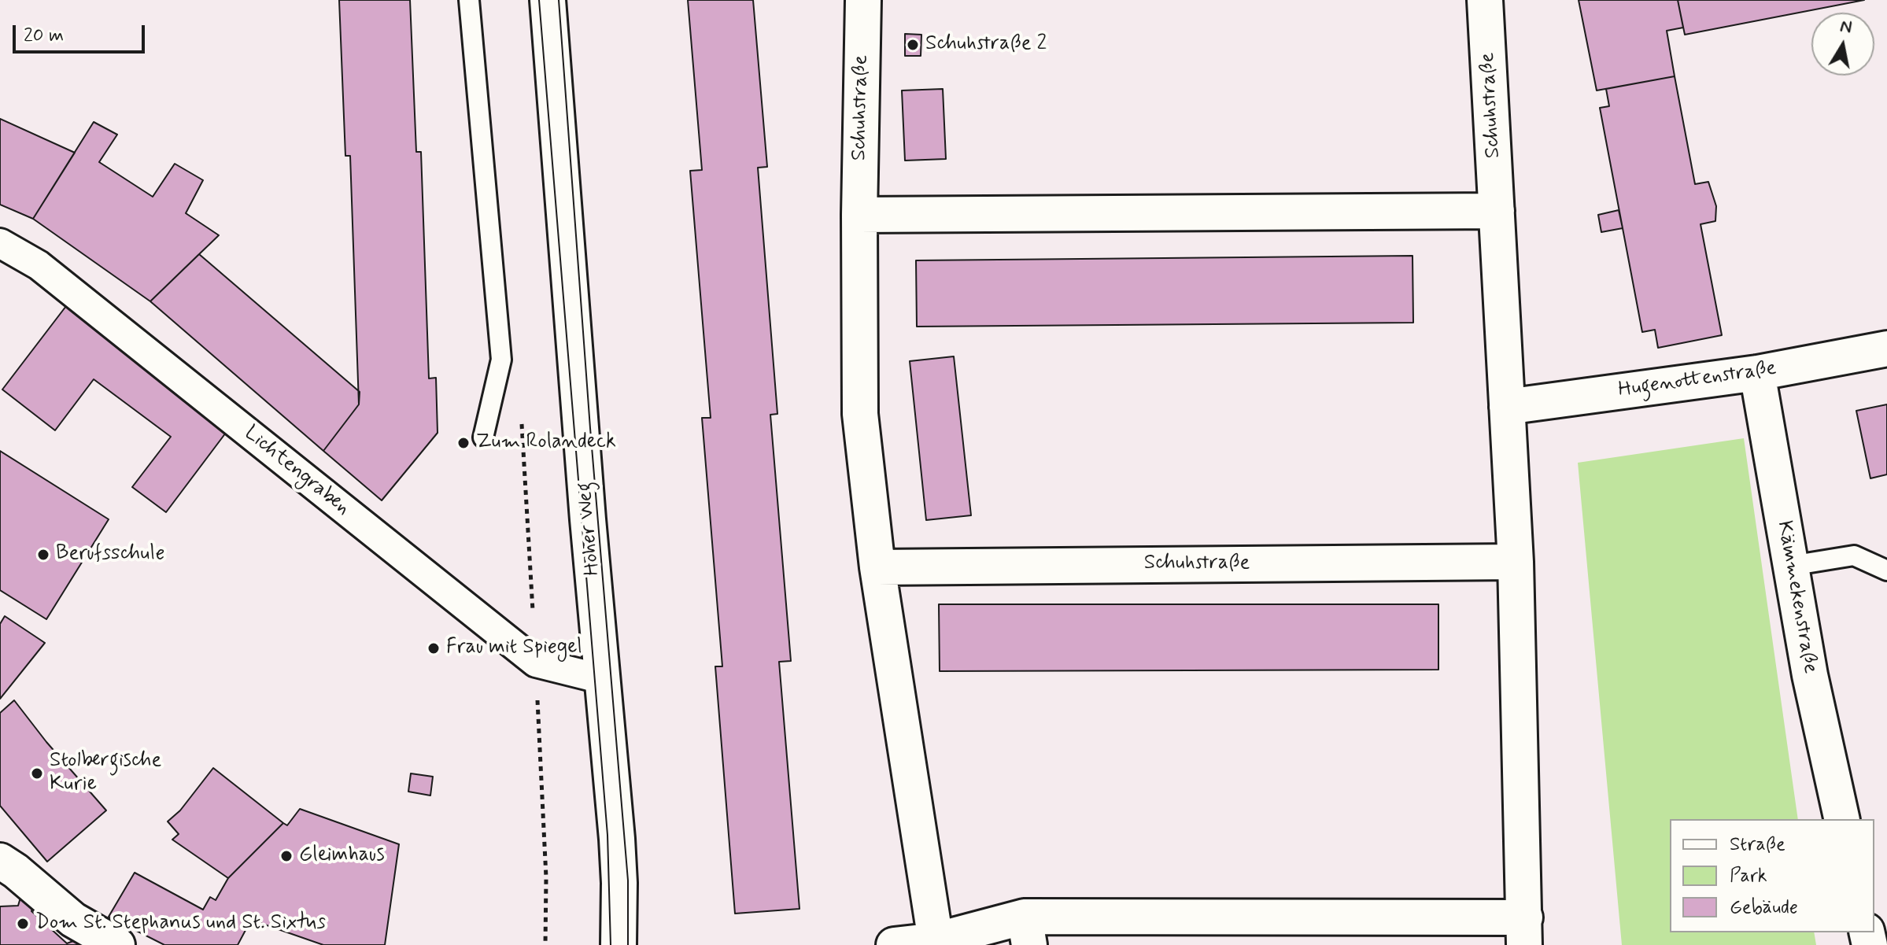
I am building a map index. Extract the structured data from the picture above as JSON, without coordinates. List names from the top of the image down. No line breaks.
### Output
{"streets":{"street":["Schuhstraße","Hugenottenstraße","Lichtengraben","Hoher Weg","Kämmekenstraße"]},"crossings":[["Schuhstraße","Hugenottenstraße"],["Hugenottenstraße","Kämmekenstraße"],["Lichtengraben","Hoher Weg"]],"places":["Schuhstraße 2","Zum Rolandeck","Berufsschule","Frau mit Spiegel","Stolbergische Kurie","Gleimhaus","Dom St. Stephanus und St. Sixtus"],"legend":["Straße","Park","Gebäude"],"scale_bar":"20 m","north":"top"}
